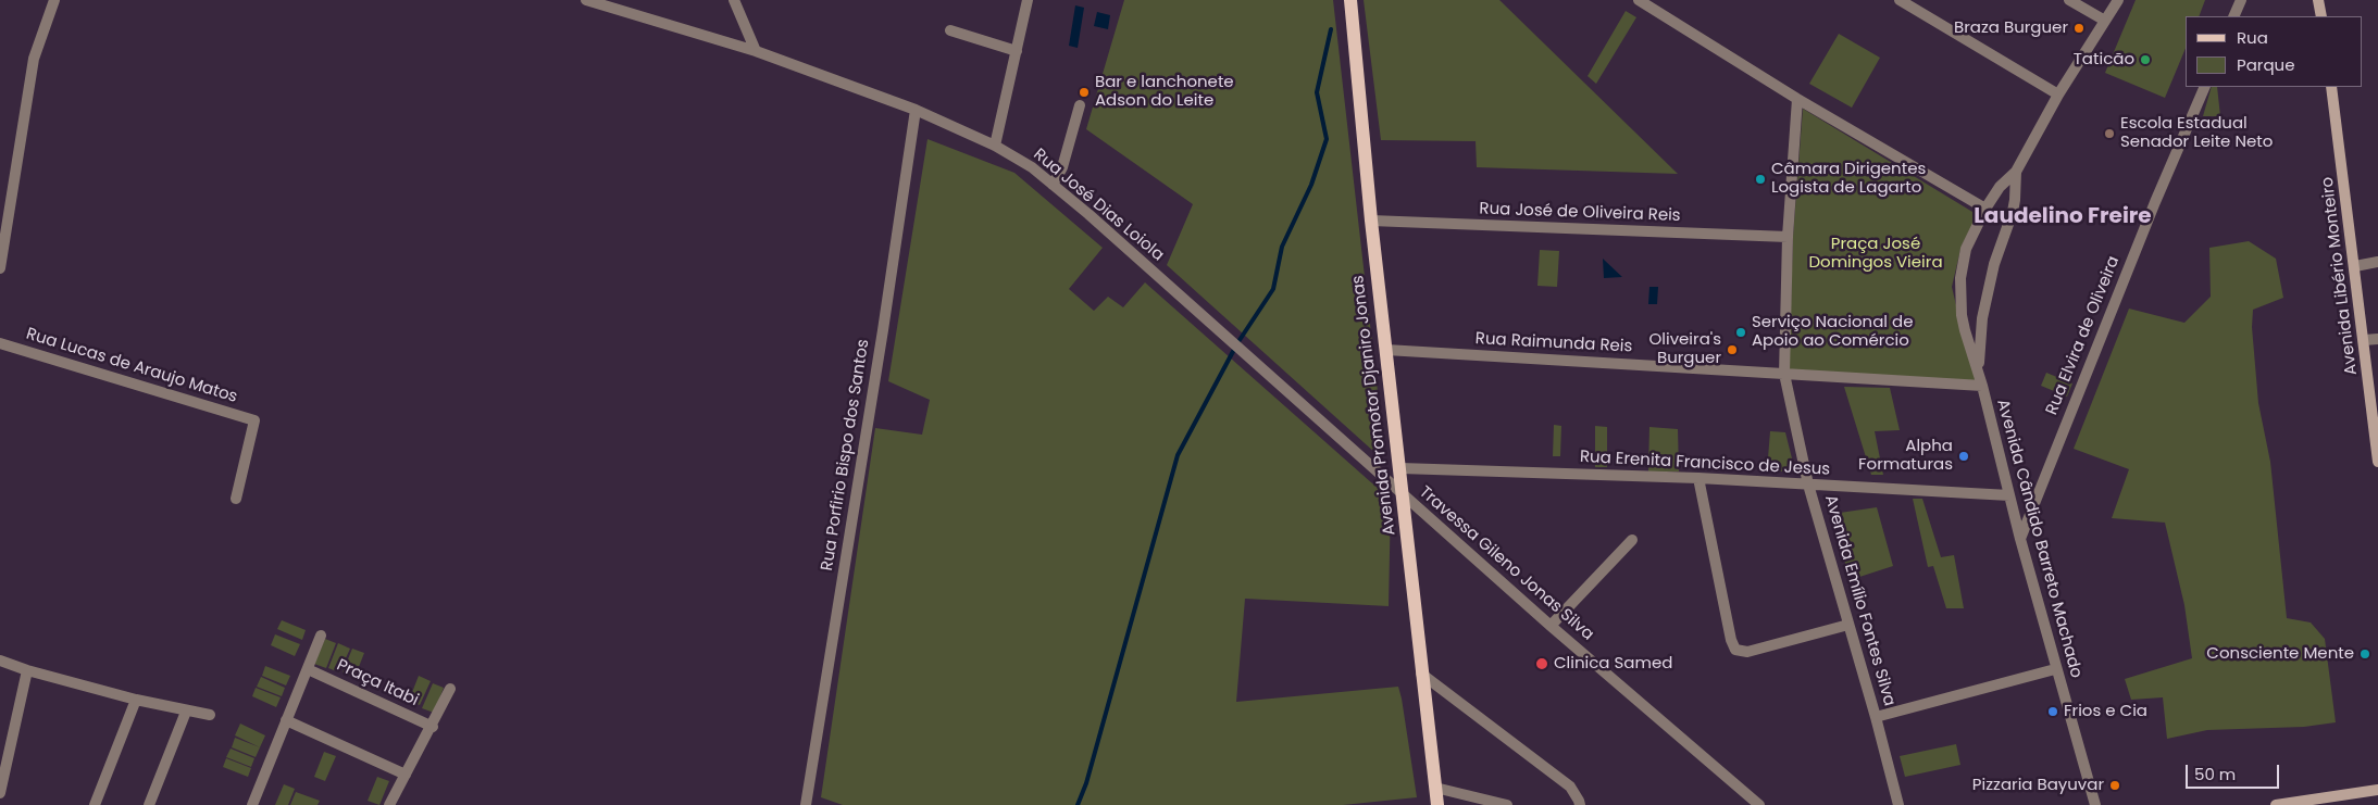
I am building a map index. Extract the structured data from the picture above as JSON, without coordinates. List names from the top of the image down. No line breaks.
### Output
{"streets":{"main road":["Avenida Libério Monteiro","Avenida Promotor Djaniro Jonas"],"street":["Rua José Dias Loiola","Rua José de Oliveira Reis","Rua Elvira de Oliveira","Rua Raimunda Reis","Rua Lucas de Araujo Matos","Rua Porfirio Bispo dos Santos","Rua Erenita Francisco de Jesus","Avenida Cândido Barreto Machado","Travessa Gileno Jonas Silva","Avenida Emílio Fontes Silva","Praça Itabi"]},"crossings":[["Rua José Dias Loiola","Avenida Promotor Djaniro Jonas"],["Rua José Dias Loiola","Rua Porfirio Bispo dos Santos"],["Rua José Dias Loiola","Travessa Gileno Jonas Silva"],["Rua José de Oliveira Reis","Avenida Promotor Djaniro Jonas"],["Rua Elvira de Oliveira","Avenida Cândido Barreto Machado"],["Rua Raimunda Reis","Avenida Promotor Djaniro Jonas"],["Rua Raimunda Reis","Avenida Emílio Fontes Silva"],["Avenida Promotor Djaniro Jonas","Rua Erenita Francisco de Jesus"],["Avenida Promotor Djaniro Jonas","Travessa Gileno Jonas Silva"],["Rua Erenita Francisco de Jesus","Avenida Cândido Barreto Machado"],["Rua Erenita Francisco de Jesus","Avenida Emílio Fontes Silva"]],"districts":["Laudelino Freire"],"parks":["Praça José Domingos Vieira"],"places":["Braza Burguer","Taticão","Bar e lanchonete Adson do Leite","Escola Estadual Senador Leite Neto","Câmara Dirigentes Logista de Lagarto","Serviço Nacional de Apoio ao Comércio","Oliveira's Burguer","Alpha Formaturas","Consciente Mente","Clinica Samed","Frios e Cia","Pizzaria Bayuvar"],"legend":["Rua","Parque"],"scale_bar":"50 m"}
